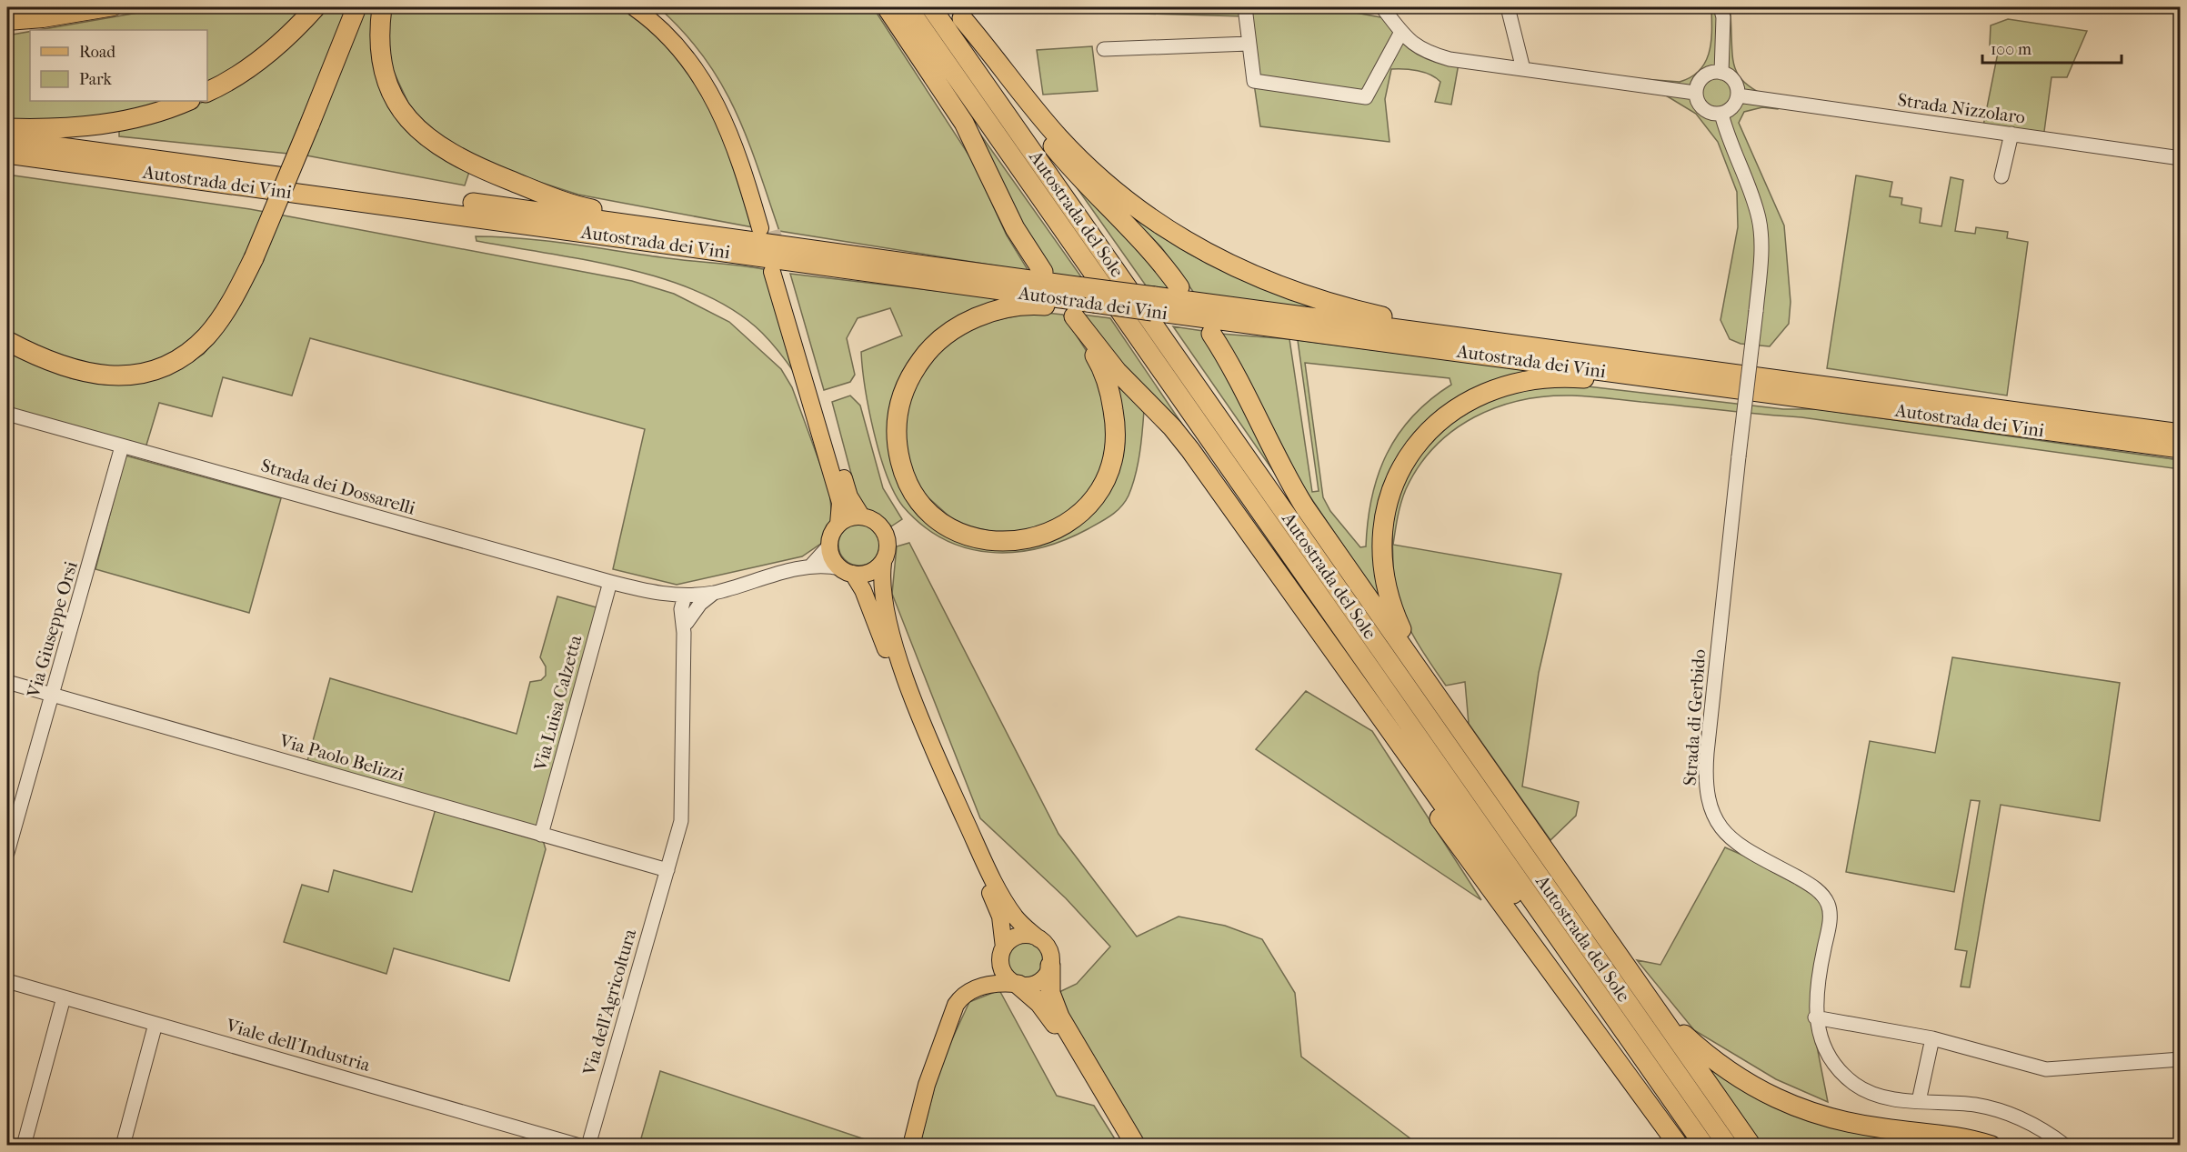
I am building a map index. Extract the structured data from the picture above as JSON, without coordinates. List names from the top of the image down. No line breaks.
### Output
{"streets":{"highway":["Autostrada dei Vini","Autostrada del Sole"],"street":["Strada Nizzolaro","Strada dei Dossarelli","Via Giuseppe Orsi","Via Luisa Calzetta","Strada di Gerbido","Via Paolo Belizzi","Via dell'Agricoltura","Viale dell'Industria"]},"crossings":[["Strada Nizzolaro","Strada di Gerbido"],["Strada dei Dossarelli","Via Giuseppe Orsi"],["Strada dei Dossarelli","Via Luisa Calzetta"],["Via Giuseppe Orsi","Via Paolo Belizzi"],["Via Luisa Calzetta","Via Paolo Belizzi"],["Via Paolo Belizzi","Via dell'Agricoltura"]],"legend":["Road","Park"],"scale_bar":"100 m"}
